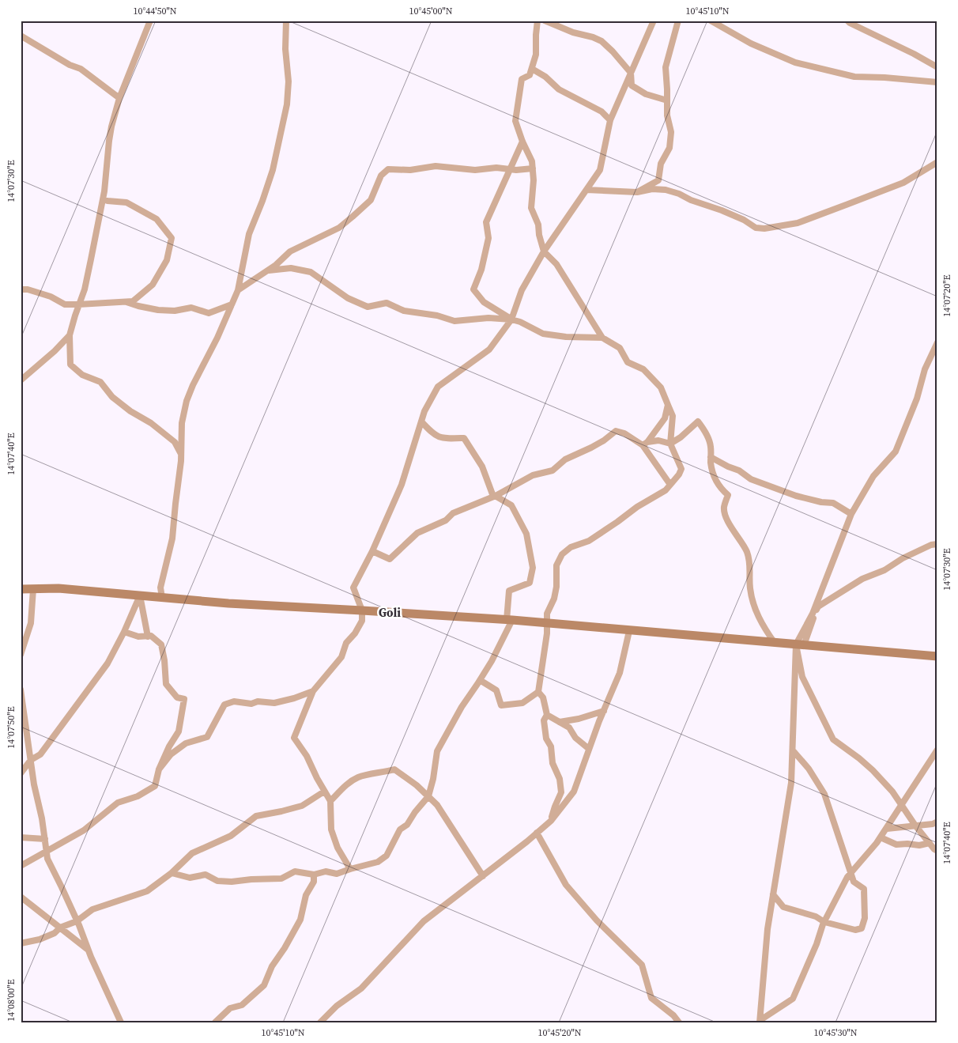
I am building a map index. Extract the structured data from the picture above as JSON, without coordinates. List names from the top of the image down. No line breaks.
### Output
{"districts":["Goli"],"coordinates":["10°44'50\"N","10°45'00\"N","10°45'10\"N","14°07'30\"E","14°07'20\"E","14°07'40\"E","14°07'50\"E","14°08'00\"E","10°45'20\"N","10°45'30\"N"]}
